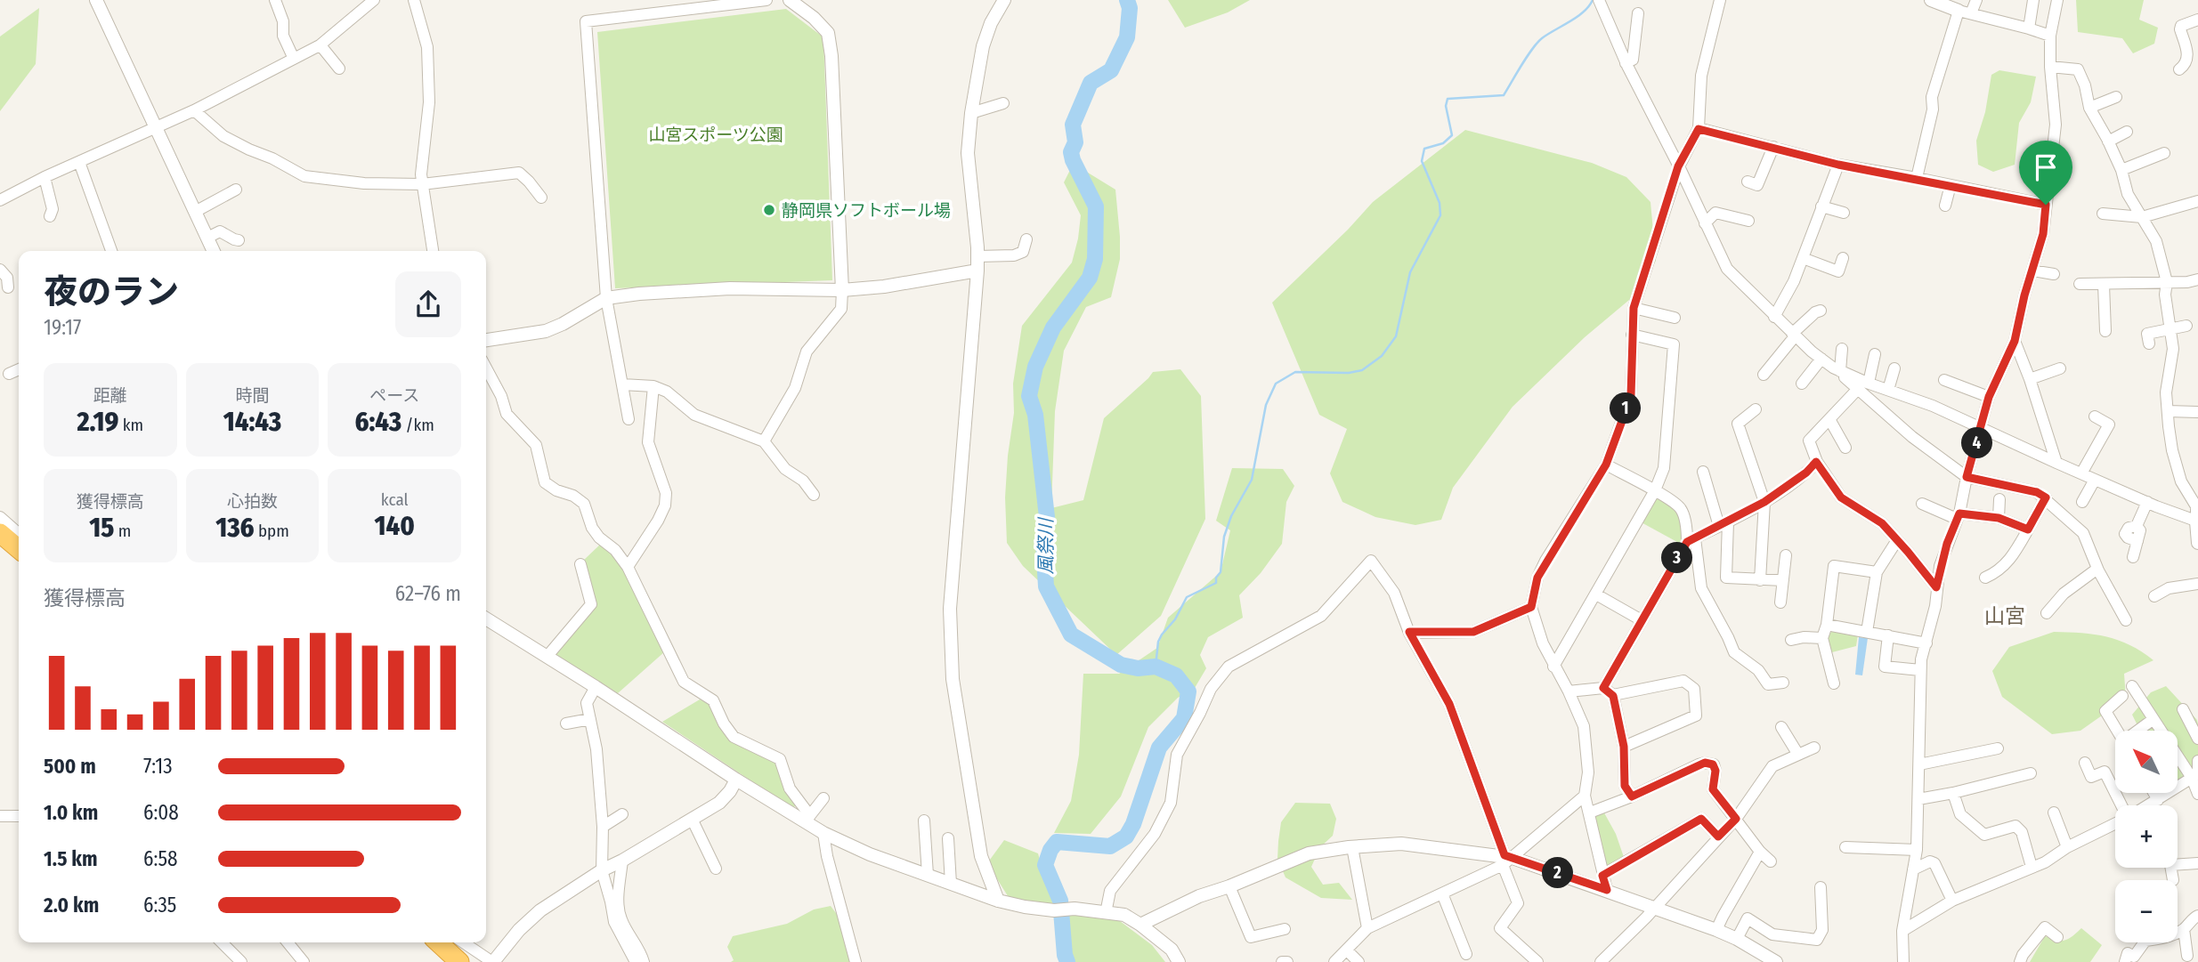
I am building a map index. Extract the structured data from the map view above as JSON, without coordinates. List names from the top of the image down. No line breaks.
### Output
{"districts":["山宮"],"water":["風祭川"],"parks":["山宮スポーツ公園"],"places":["静岡県ソフトボール場"],"north":"top left","page":{"heading":["夜のラン","19:17"],"stats":[["距離","2.19 km"],["時間","14:43"],["ペース","6:43 /km"],["獲得標高","15 m"],["心拍数","136 bpm"],["kcal","140"]],"pins":["1","4","3","2"],"chart":["獲得標高","62–76 m"],"map_buttons":["+","−"],"list":[{"name":"500 m","note":"7:13"},{"name":"1.0 km","note":"6:08"},{"name":"1.5 km","note":"6:58"},{"name":"2.0 km","note":"6:35"}]}}
